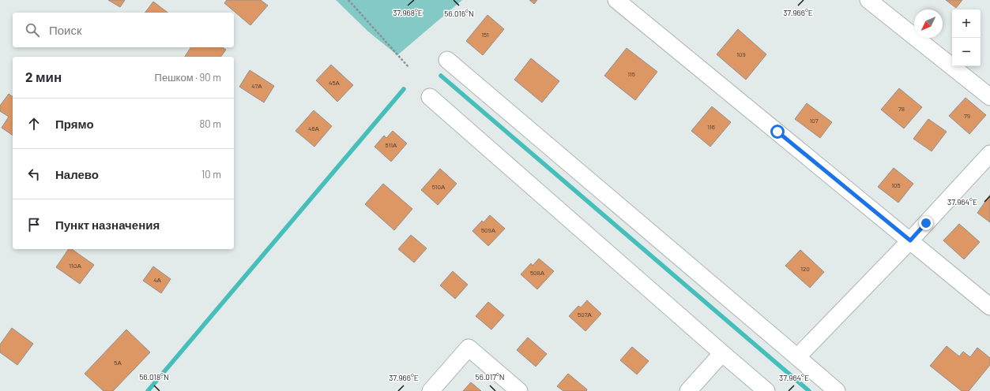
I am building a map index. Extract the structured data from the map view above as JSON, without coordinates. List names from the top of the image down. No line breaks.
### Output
{"house_numbers":["151","109","115","45А","47А","78","79","107","116","46А","511А","105","510А","509А","110А","120","508А","4А","507А","5А"],"north":"bottom left","page":{"map_buttons":["+","−"],"search":"Поиск","heading":["2 мин","Пешком · 90 m"],"list":[["Прямо","80 m"],["Налево","10 m"],"Пункт назначения"]},"coordinates":["37.968°E","37.966°E","56.016°N","37.964°E","56.018°N","56.017°N"]}
